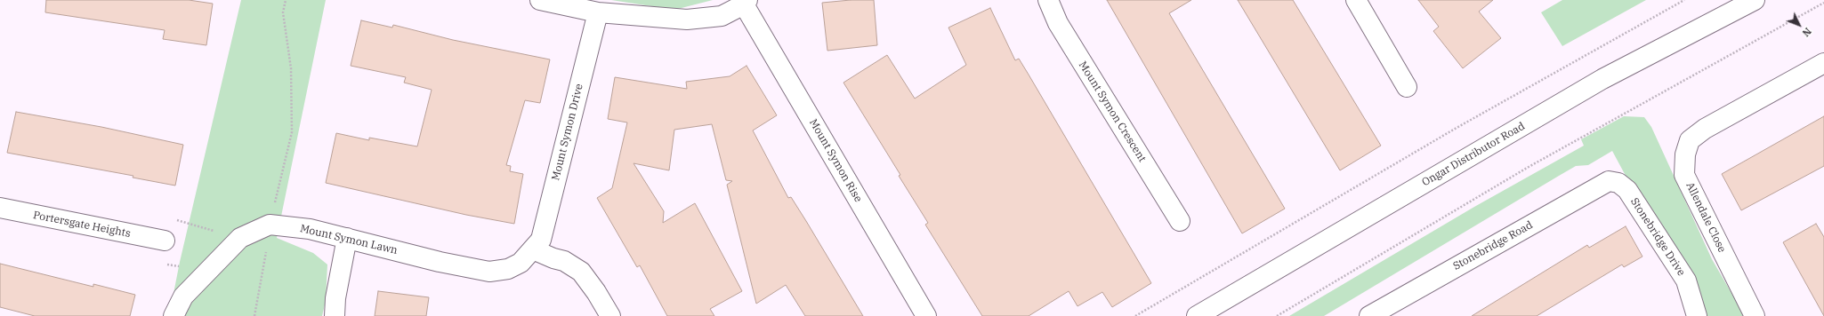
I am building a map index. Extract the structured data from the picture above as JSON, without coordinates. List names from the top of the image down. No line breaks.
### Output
{"streets":{"street":["Mount Symon Crescent","Mount Symon Drive","Ongar Distributor Road","Mount Symon Rise","Allendale Close","Portersgate Heights","Stonebridge Drive","Mount Symon Lawn","Stonebridge Road"]},"crossings":[["Mount Symon Drive","Mount Symon Lawn"],["Stonebridge Drive","Stonebridge Road"]],"north":"bottom right"}
